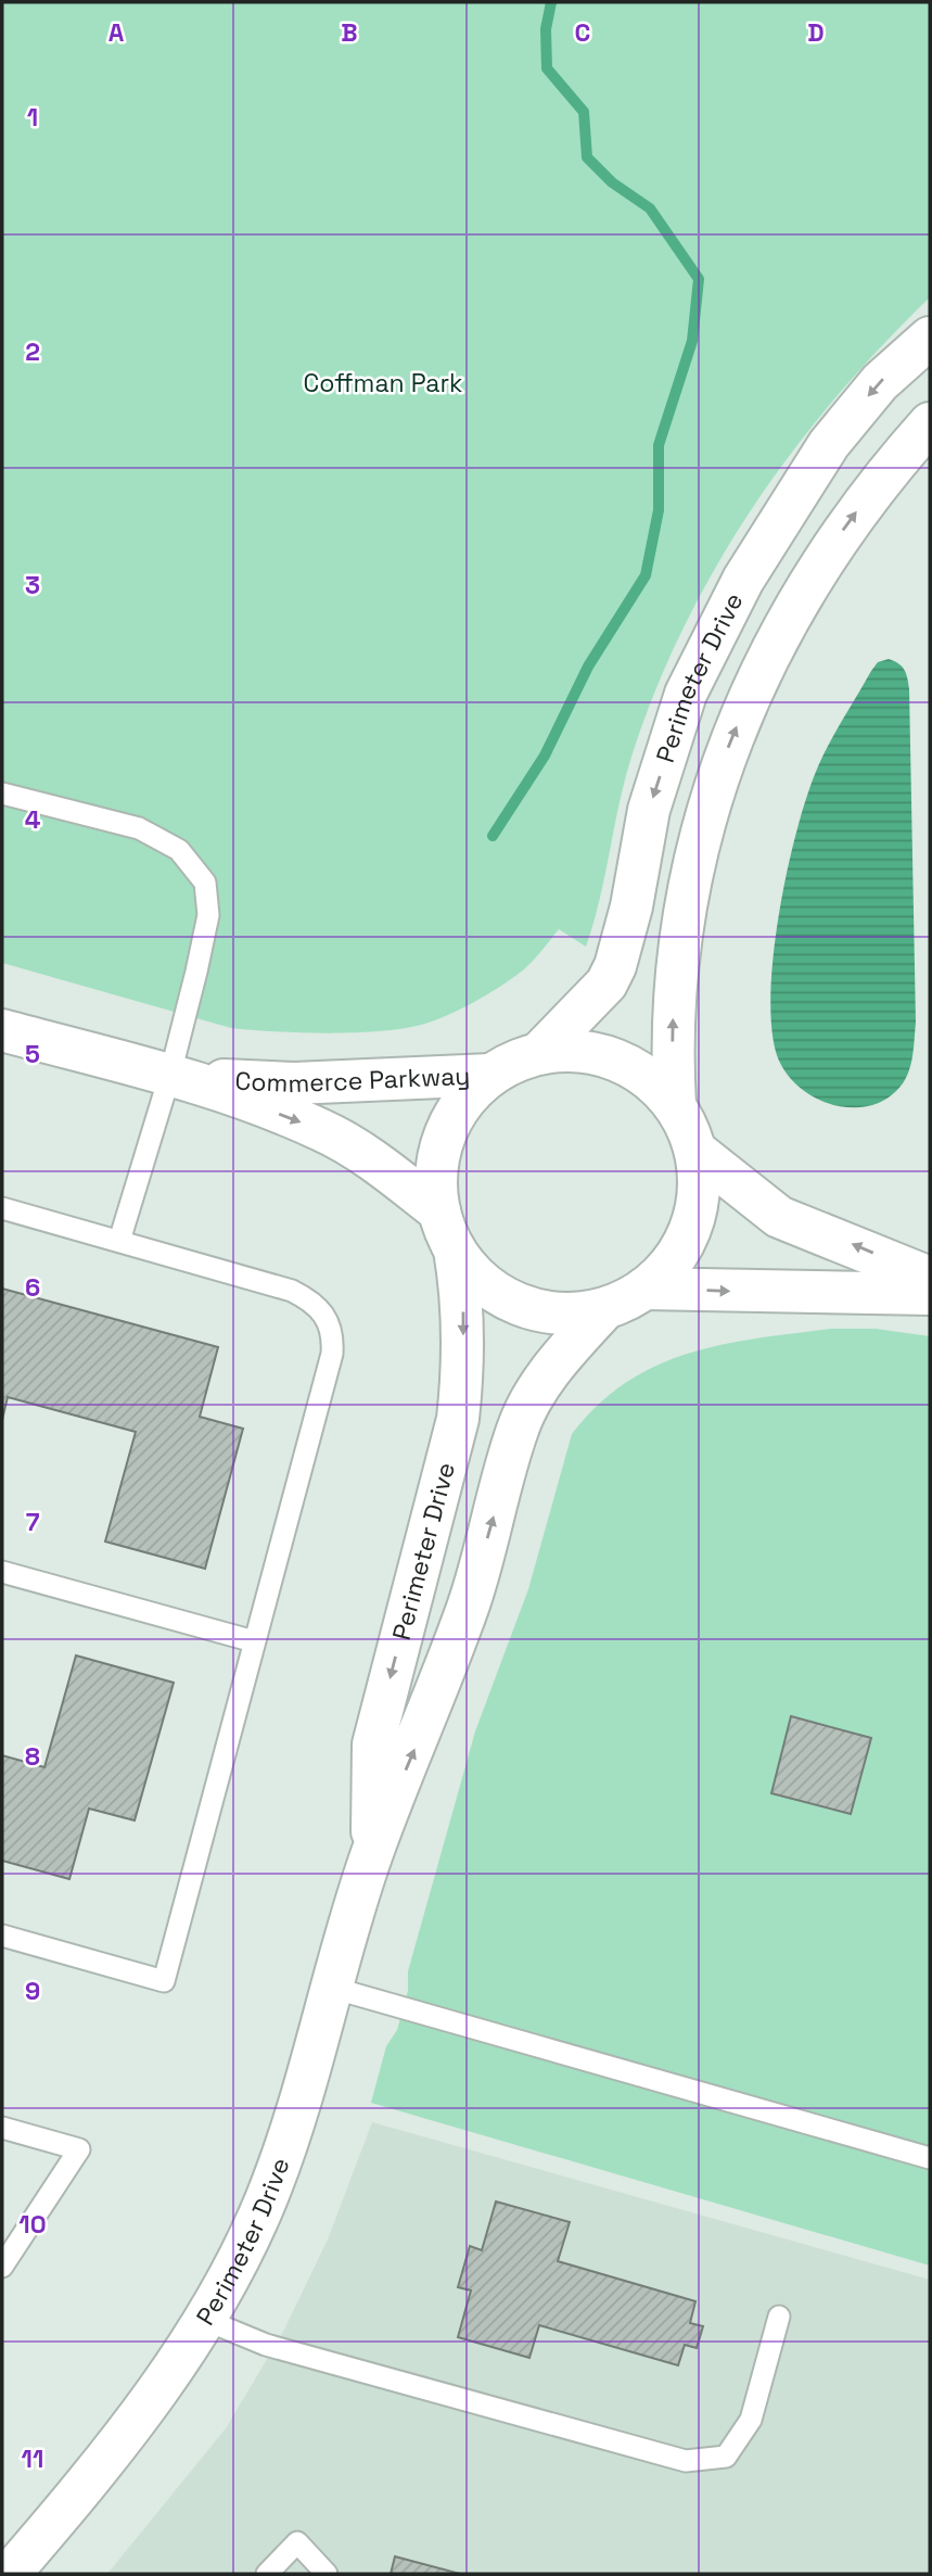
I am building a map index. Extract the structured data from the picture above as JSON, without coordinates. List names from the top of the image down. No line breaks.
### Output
{"streets":{"main road":["Perimeter Drive","Commerce Parkway"]},"crossings":[["Perimeter Drive","Commerce Parkway"]],"one_way":["Commerce Parkway"],"parks":["Coffman Park"],"grid":{"columns":["A","B","C","D"],"rows":["1","2","3","4","5","6","7","8","9","10","11"]}}
